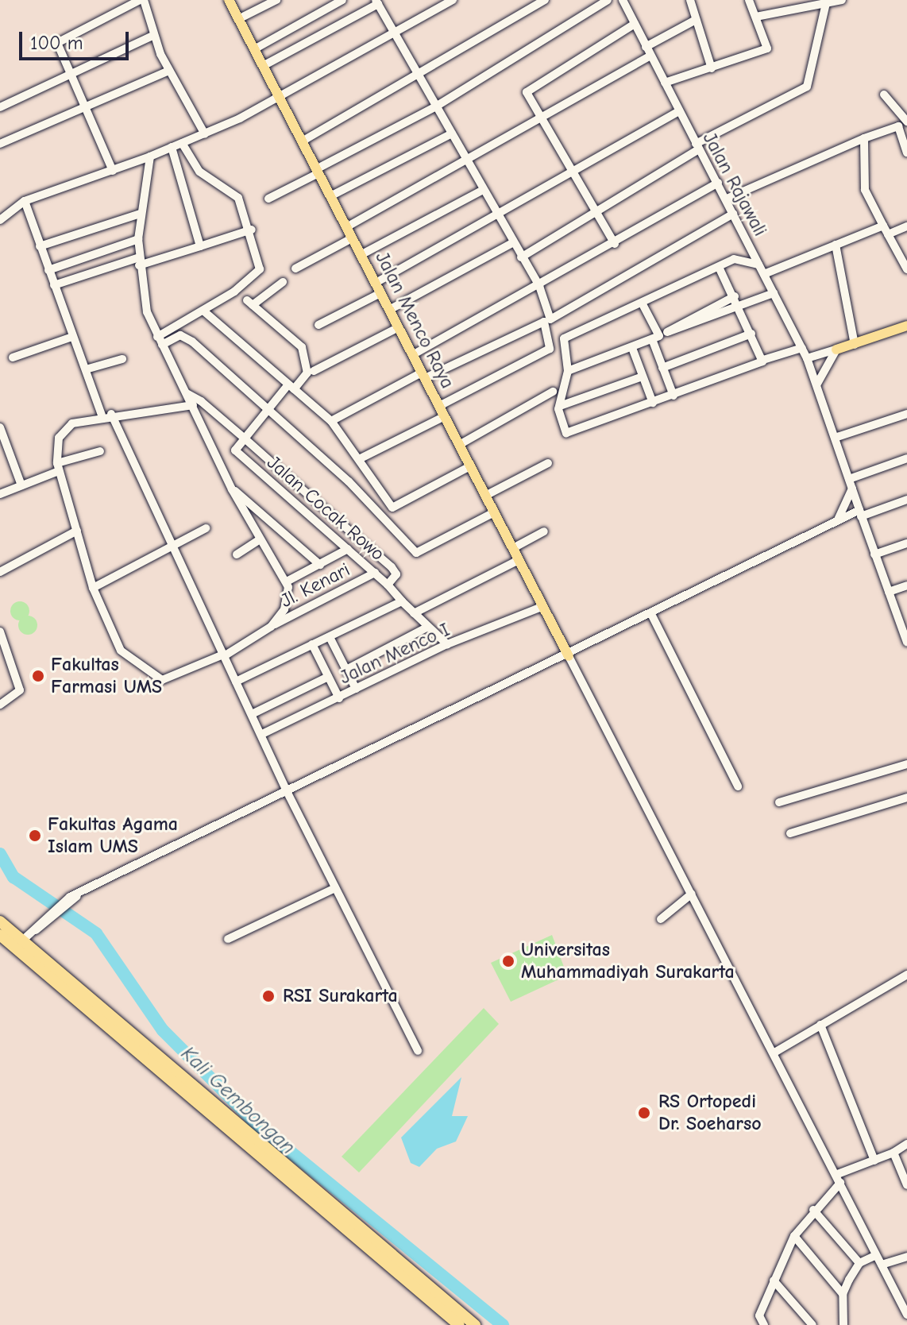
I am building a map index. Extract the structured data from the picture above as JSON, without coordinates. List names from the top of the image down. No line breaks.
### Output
{"streets":{"main road":["Jalan Menco Raya"],"street":["Jalan Rajawali","Jalan Cocak Rowo","Jl. Kenari","Jalan Menco I"]},"crossings":[["Jalan Menco Raya","Jalan Menco I"],["Jalan Cocak Rowo","Jl. Kenari"]],"water":["Kali Gembongan"],"places":["Fakultas Farmasi UMS","Fakultas Agama Islam UMS","Universitas Muhammadiyah Surakarta","RSI Surakarta","RS Ortopedi Dr. Soeharso"],"scale_bar":"100 m"}
